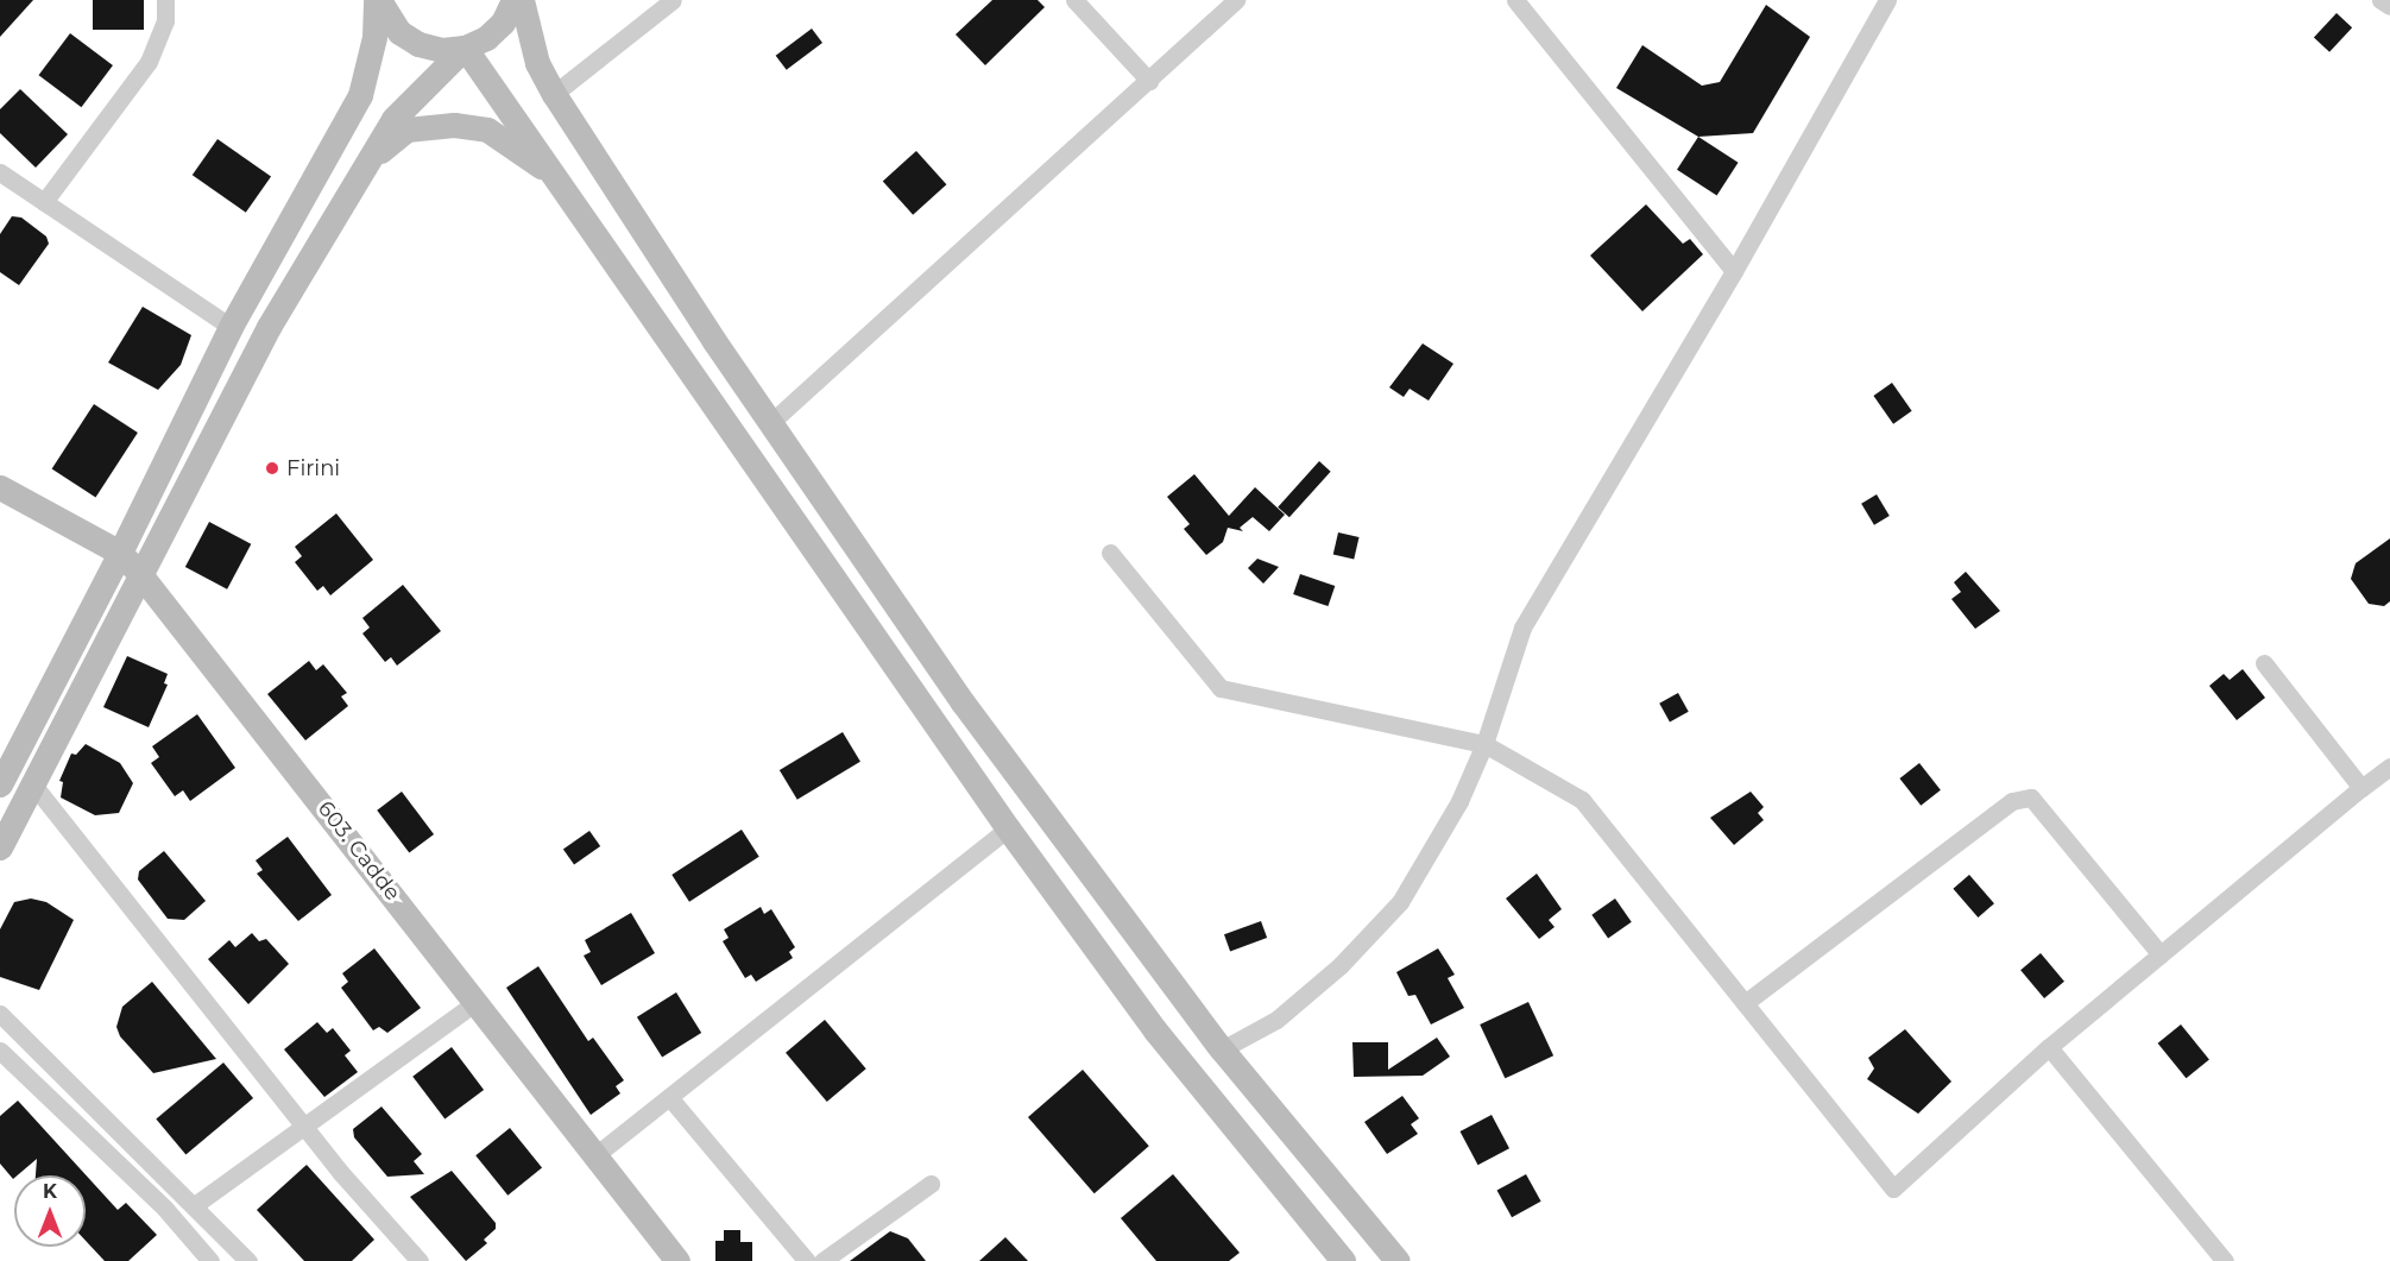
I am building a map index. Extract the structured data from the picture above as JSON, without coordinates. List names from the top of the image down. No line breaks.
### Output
{"streets":{"main road":["603. Cadde"]},"places":["Firini"],"north":"top"}
